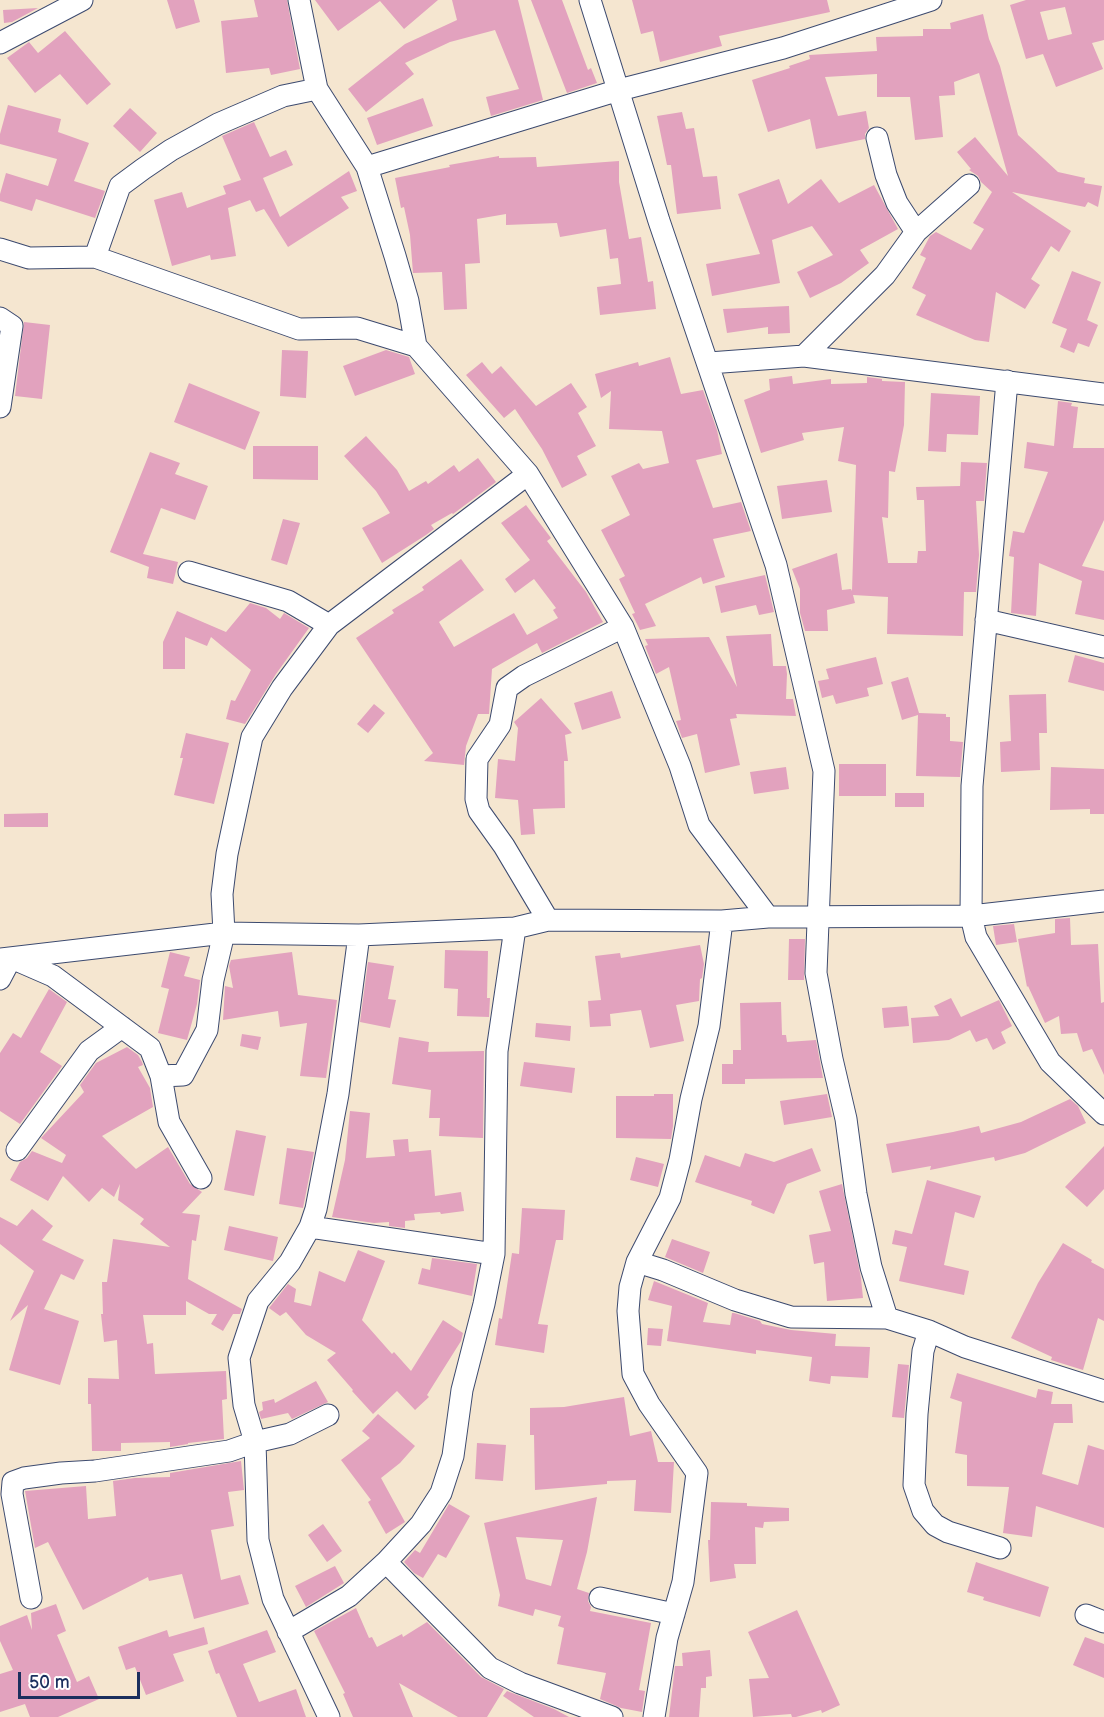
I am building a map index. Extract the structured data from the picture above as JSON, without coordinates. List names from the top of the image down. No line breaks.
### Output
{"scale_bar":"50 m"}
